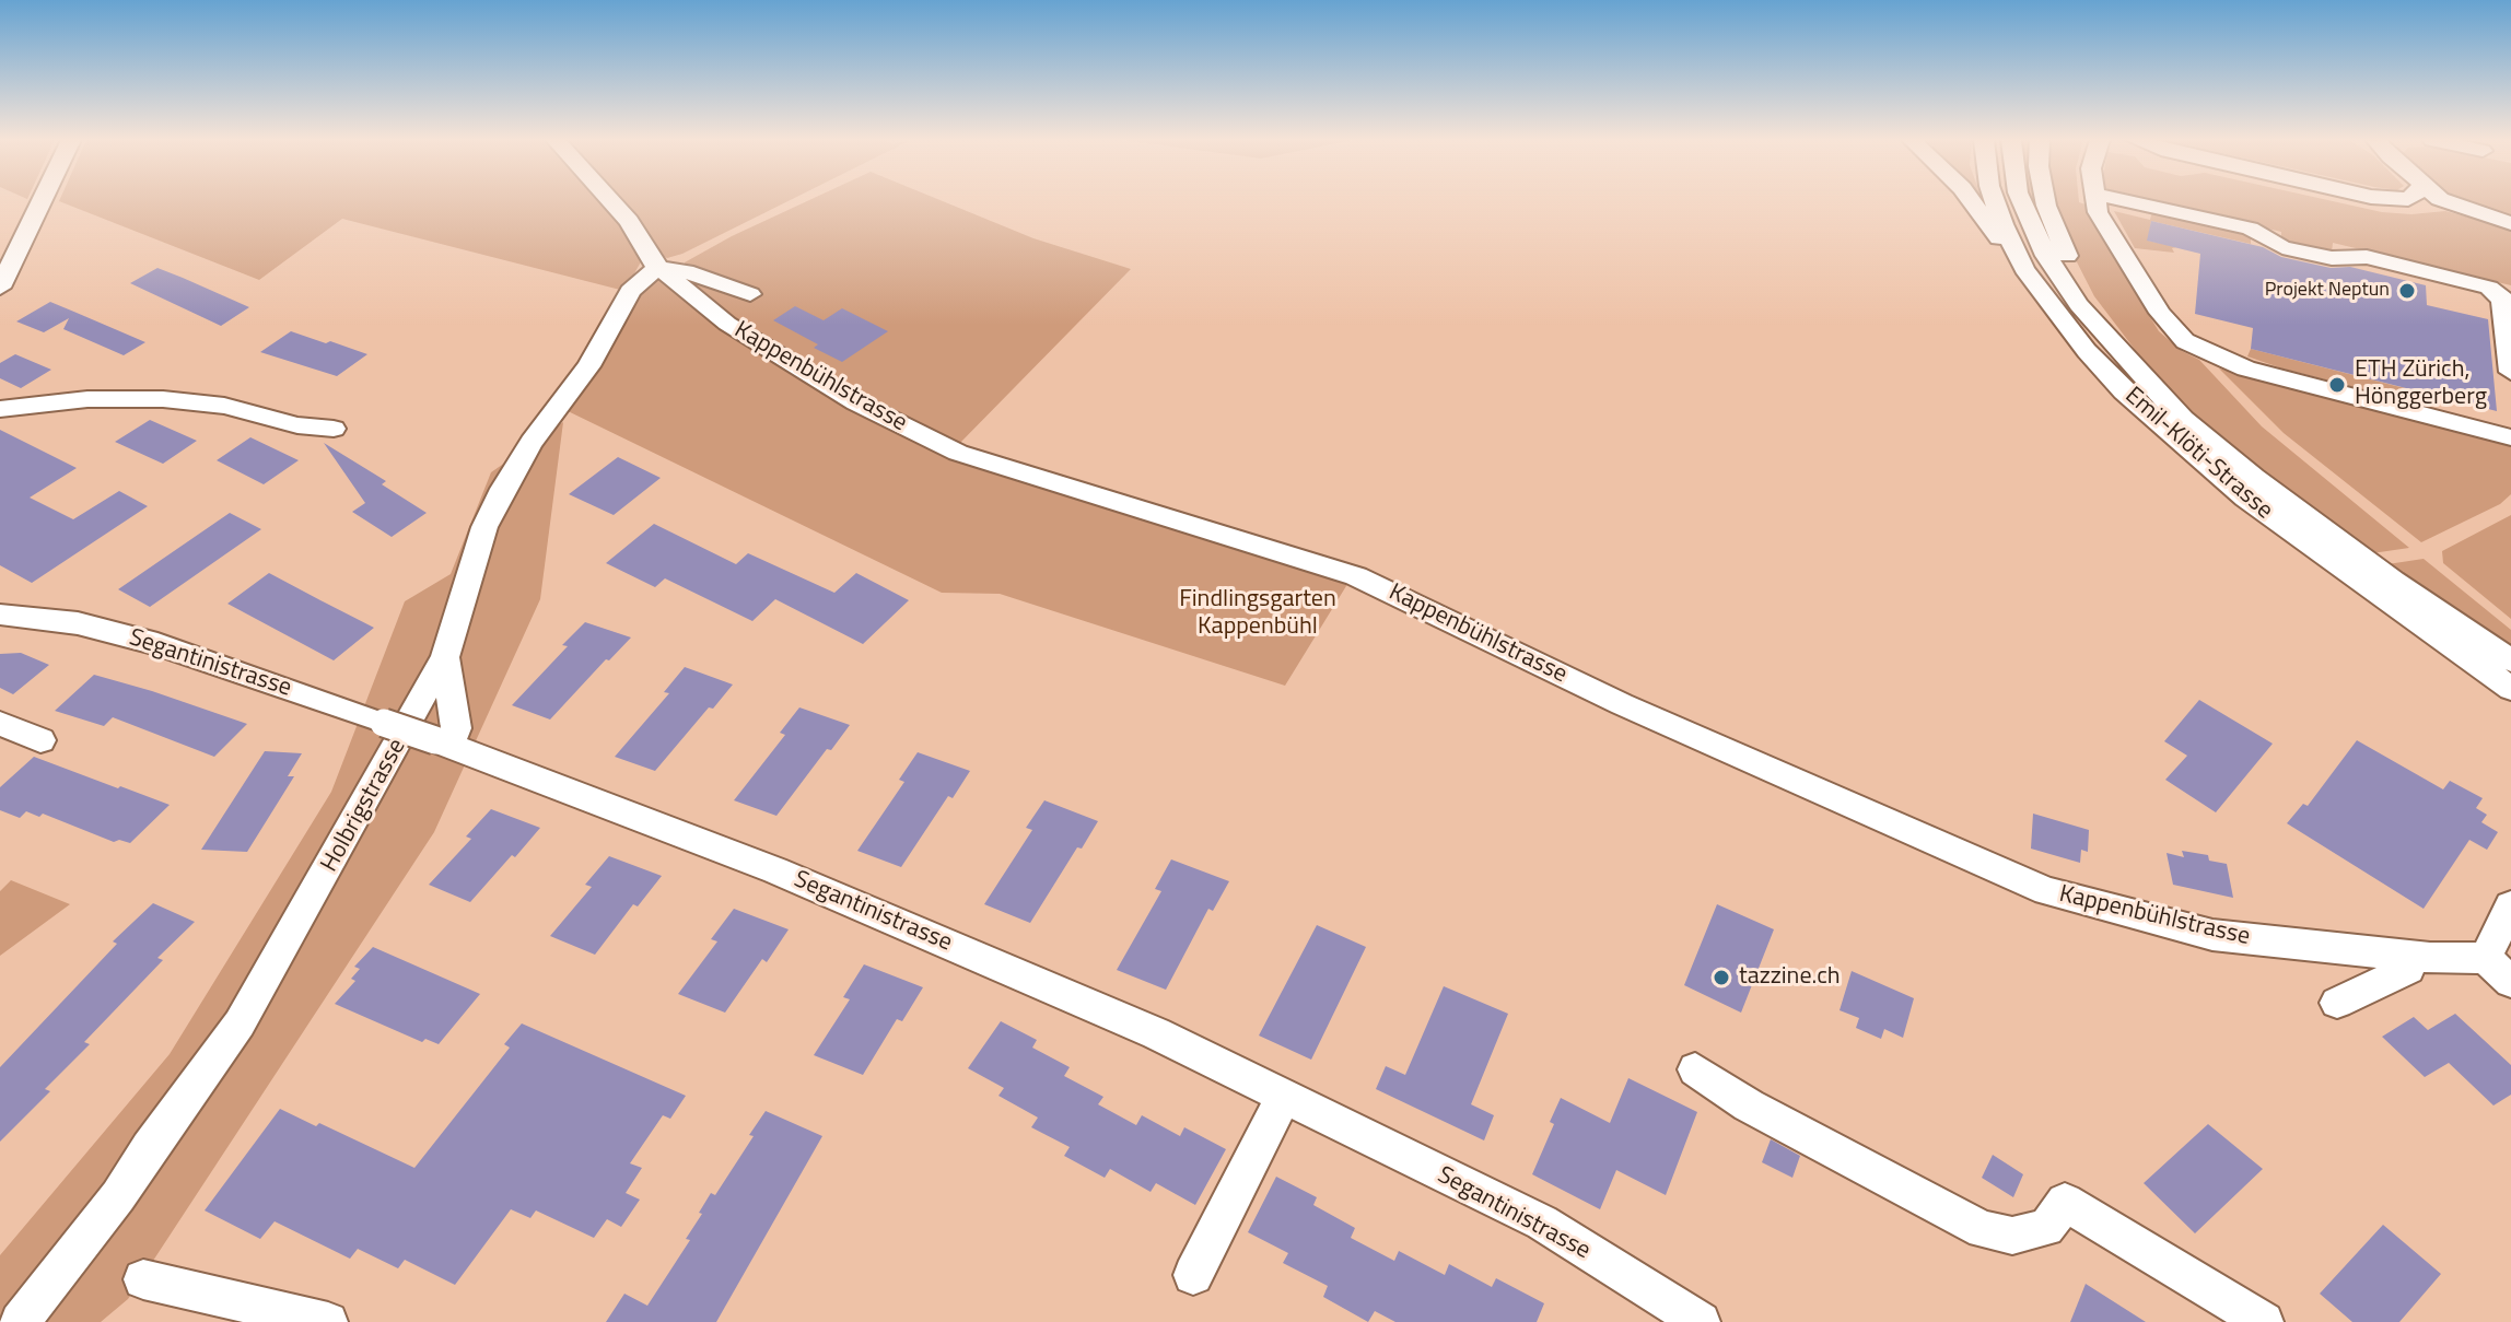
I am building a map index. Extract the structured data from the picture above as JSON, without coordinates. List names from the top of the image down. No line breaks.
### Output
{"streets":{"street":["Kappenbühlstrasse","Emil-Klöti-Strasse","Segantinistrasse","Holbrigstrasse"]},"crossings":[["Kappenbühlstrasse","Holbrigstrasse"]],"parks":["Findlingsgarten Kappenbühl"],"places":["Projekt Neptun","ETH Zürich, Hönggerberg","tazzine.ch"]}
